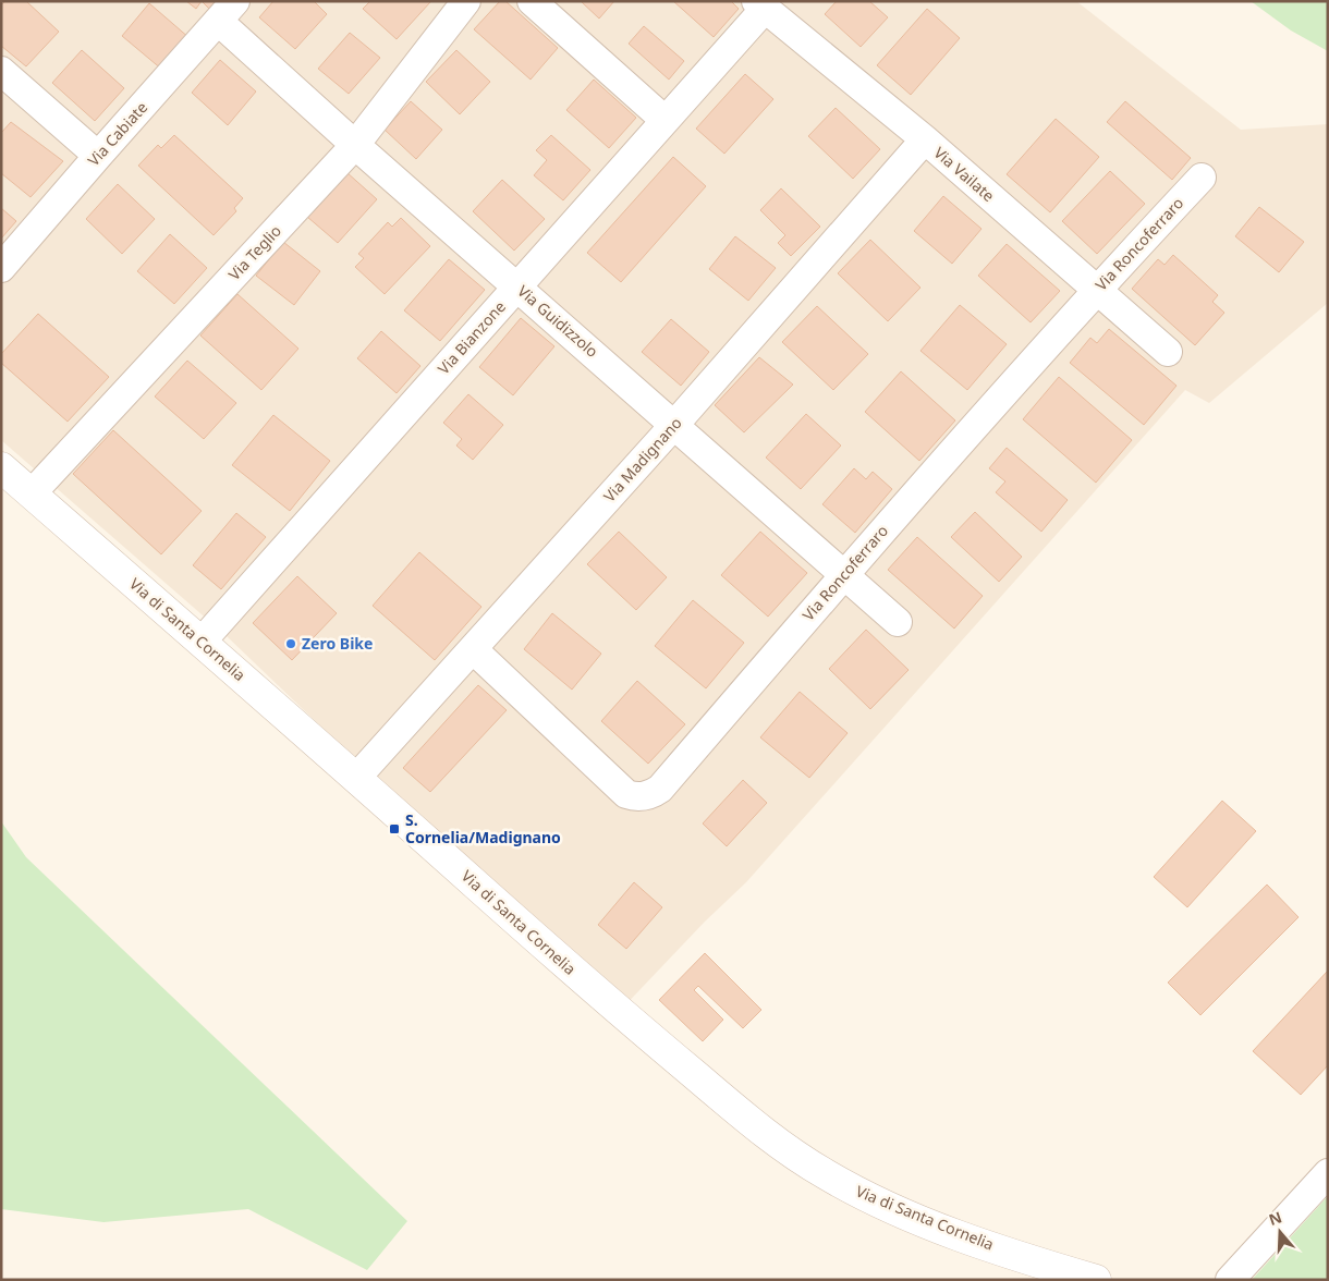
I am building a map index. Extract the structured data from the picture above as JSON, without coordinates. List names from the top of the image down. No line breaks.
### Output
{"streets":{"street":["Via Cabiate","Via Vailate","Via Roncoferraro","Via Teglio","Via Guidizzolo","Via Bianzone","Via Madignano","Via di Santa Cornelia"]},"crossings":[["Via Cabiate","Via Guidizzolo"],["Via Vailate","Via Roncoferraro"],["Via Vailate","Via Bianzone"],["Via Vailate","Via Madignano"],["Via Roncoferraro","Via Guidizzolo"],["Via Roncoferraro","Via Madignano"],["Via Teglio","Via Guidizzolo"],["Via Teglio","Via di Santa Cornelia"],["Via Guidizzolo","Via Bianzone"],["Via Guidizzolo","Via Madignano"],["Via Bianzone","Via di Santa Cornelia"],["Via Madignano","Via di Santa Cornelia"]],"places":{"other":["Zero Bike"],"transit":["S. Cornelia/Madignano"]},"north":"top"}
